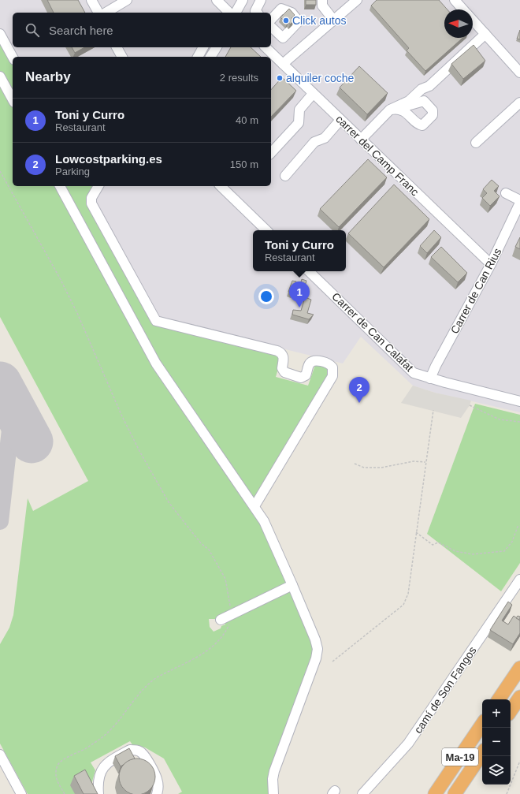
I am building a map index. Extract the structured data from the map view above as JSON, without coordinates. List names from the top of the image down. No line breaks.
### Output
{"streets":{"highway":["Ma-19"],"street":["carrer del Camp Franc","Carrer de Can Rius","Carrer de Can Calafat","camí de Son Fangos"]},"crossings":[["carrer del Camp Franc","Carrer de Can Rius"],["Carrer de Can Rius","Carrer de Can Calafat"]],"places":["Click autos","alquiler coche"],"north":"left","page":{"search":"Search here","heading":["Nearby","2 results"],"list":[{"mark":"1","name":"Toni y Curro","note":"Restaurant","value":"40 m"},{"mark":"2","name":"Lowcostparking.es","note":"Parking","value":"150 m"}],"popup":["Toni y Curro","Restaurant"],"pins":["1","2"],"map_buttons":["+","−"]}}
